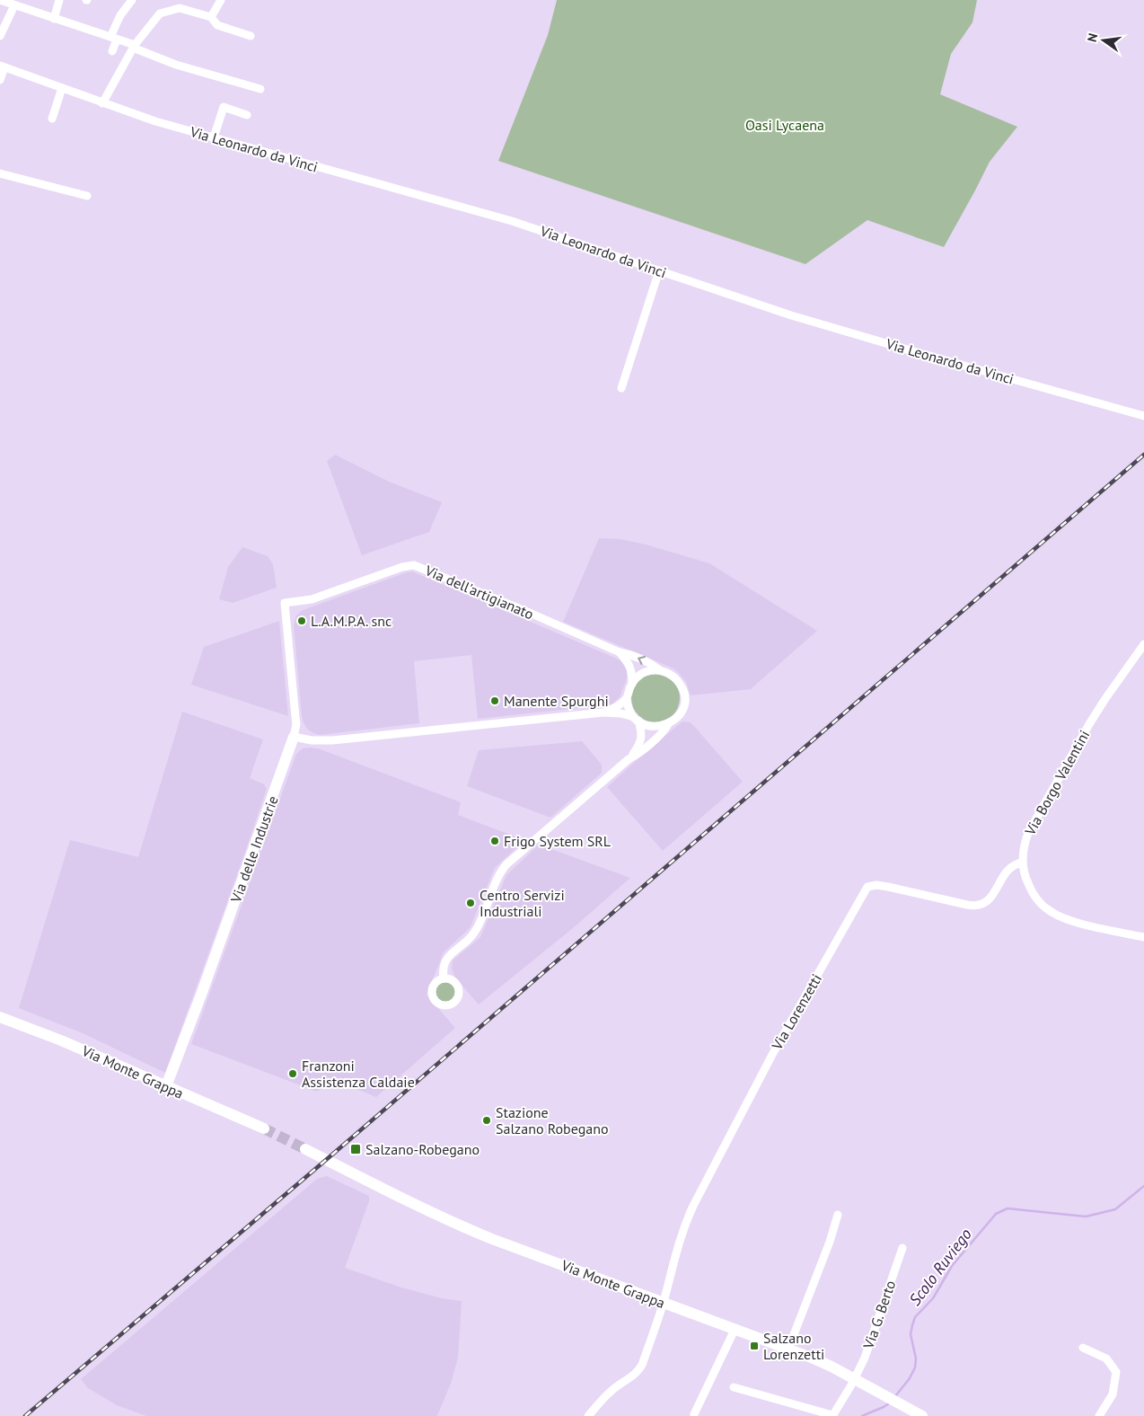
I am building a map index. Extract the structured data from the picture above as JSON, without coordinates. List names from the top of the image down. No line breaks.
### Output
{"streets":{"street":["Via Leonardo da Vinci","Via dell'artigianato","Via Borgo Valentini","Via delle Industrie","Via Lorenzetti","Via Monte Grappa","Via G. Berto"]},"crossings":[["Via dell'artigianato","Via delle Industrie"],["Via Borgo Valentini","Via Lorenzetti"],["Via delle Industrie","Via Monte Grappa"],["Via Lorenzetti","Via Monte Grappa"],["Via Monte Grappa","Via G. Berto"]],"water":["Scolo Ruviego"],"parks":["Oasi Lycaena"],"places":{"other":["L.A.M.P.A. snc","Manente Spurghi","Frigo System SRL","Centro Servizi Industriali","Franzoni Assistenza Caldaie","Stazione Salzano Robegano"],"transit":["Salzano-Robegano","Salzano Lorenzetti"]},"north":"left"}
